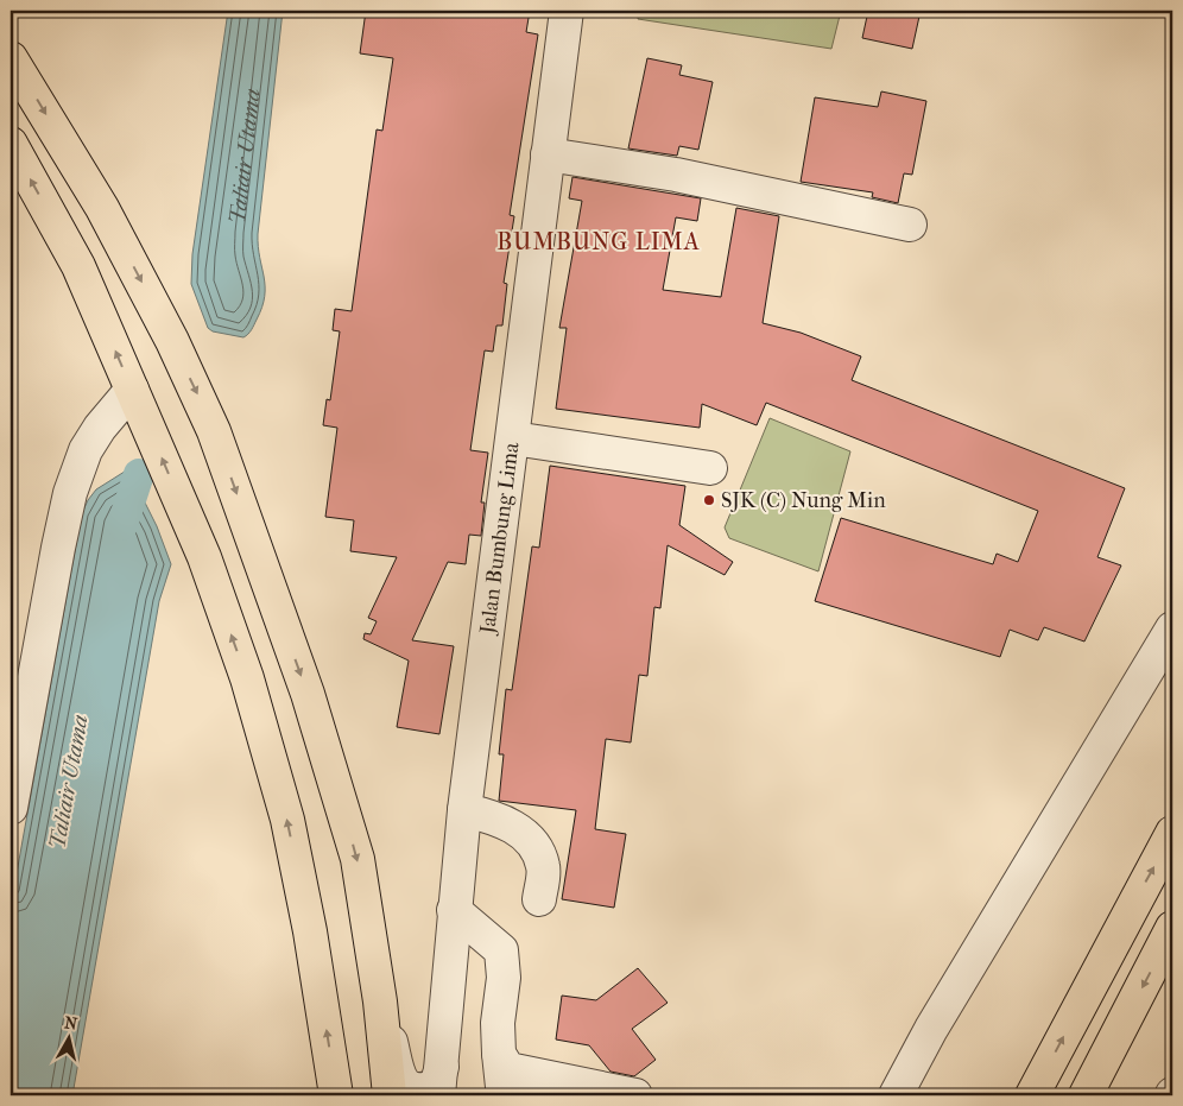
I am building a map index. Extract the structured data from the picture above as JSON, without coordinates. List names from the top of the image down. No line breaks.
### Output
{"streets":{"street":["Jalan Bumbung Lima"]},"districts":["BUMBUNG LIMA"],"water":["Taliair Utama"],"places":["SJK (C) Nung Min"],"north":"top"}
